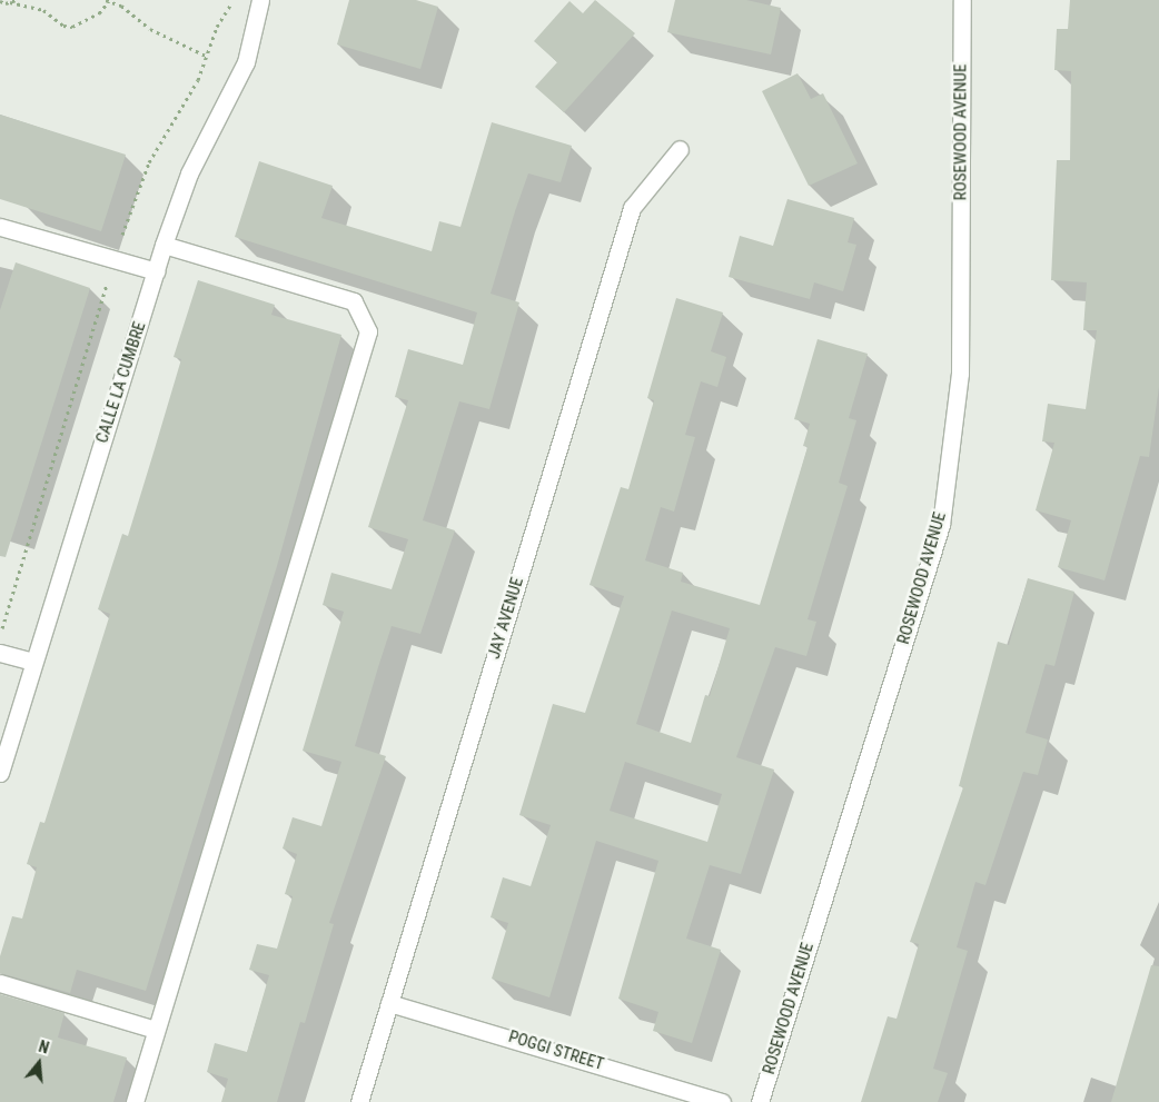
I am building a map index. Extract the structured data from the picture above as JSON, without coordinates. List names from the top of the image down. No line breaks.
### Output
{"streets":{"street":["ROSEWOOD AVENUE","CALLE LA CUMBRE","JAY AVENUE","POGGI STREET"]},"crossings":[["JAY AVENUE","POGGI STREET"]],"north":"top"}
